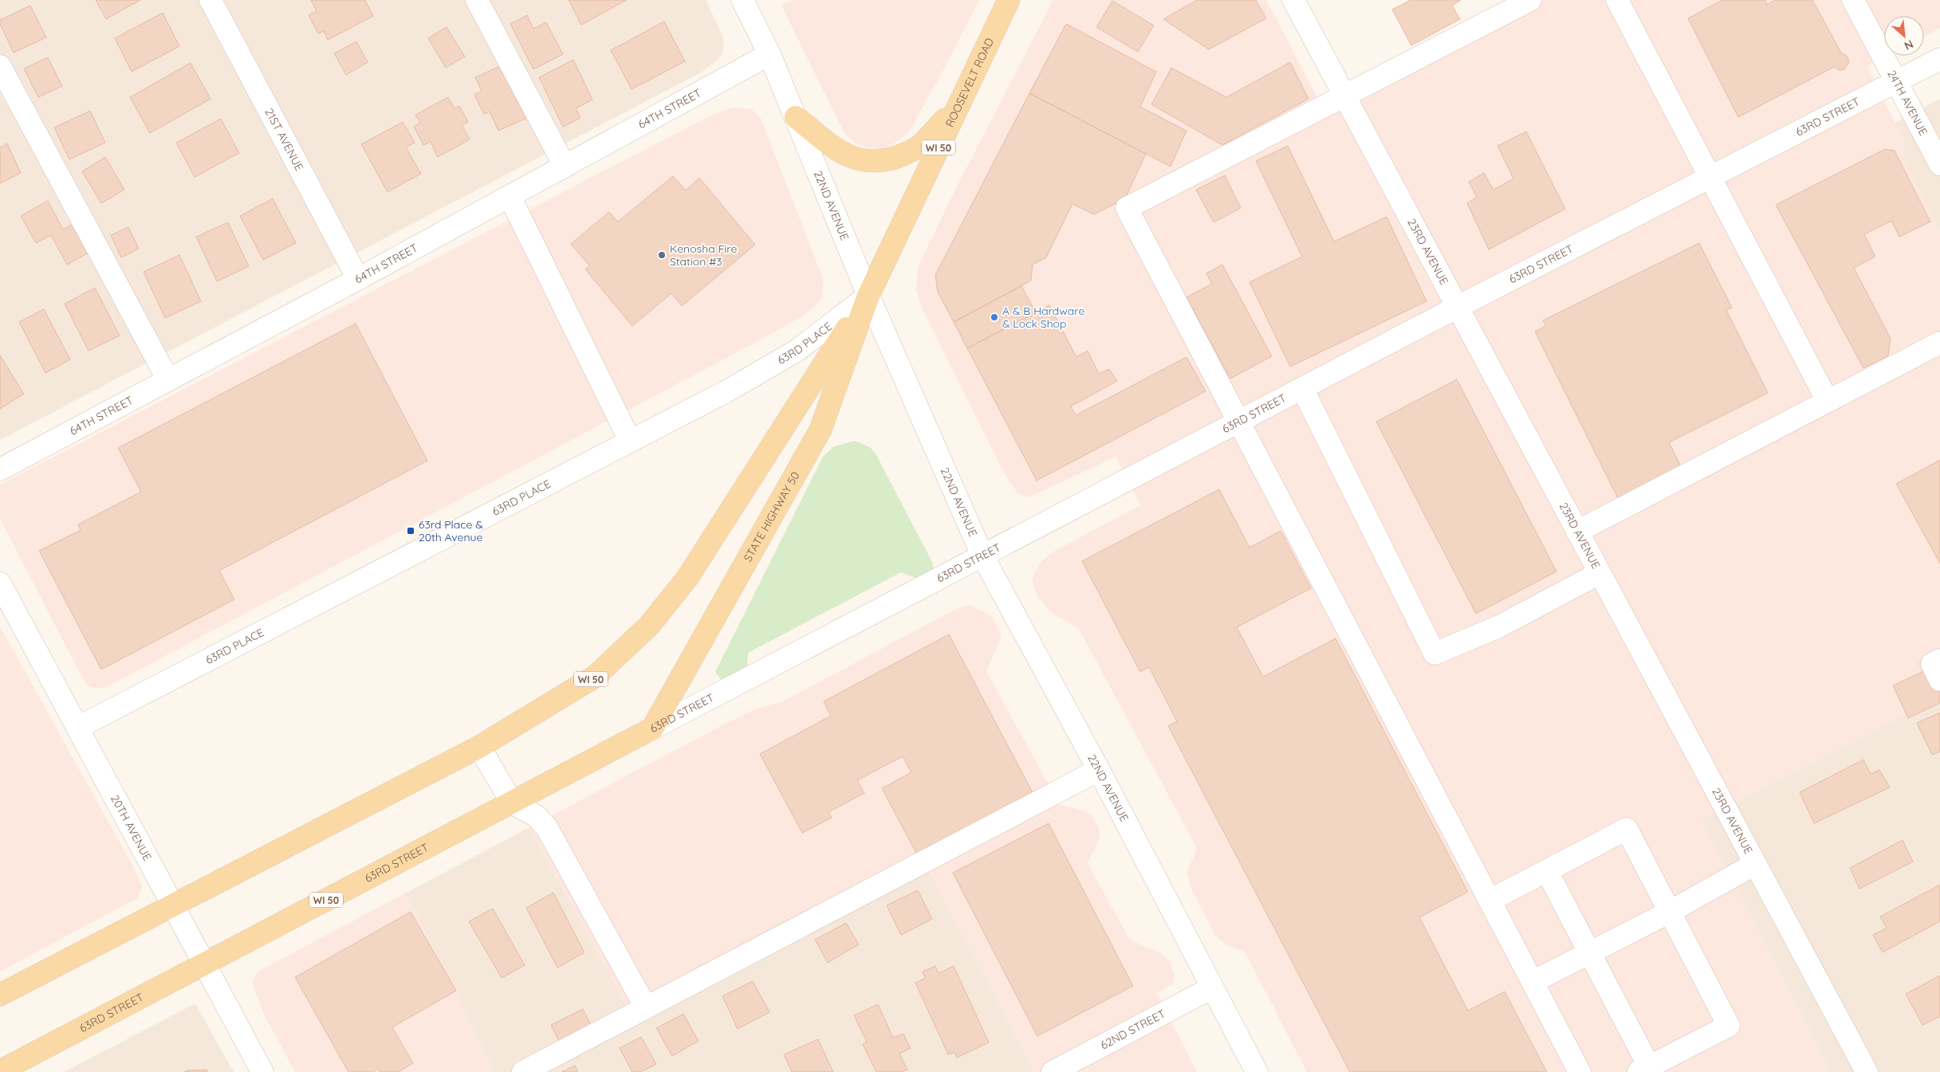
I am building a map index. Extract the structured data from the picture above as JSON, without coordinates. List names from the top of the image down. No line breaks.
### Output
{"streets":{"main road":["ROOSEVELT ROAD","63RD STREET","WI 50","STATE HIGHWAY 50"],"street":["24TH AVENUE","64TH STREET","21ST AVENUE","22ND AVENUE","23RD AVENUE","63RD PLACE","20TH AVENUE","62ND STREET"]},"crossings":[["ROOSEVELT ROAD","WI 50"],["ROOSEVELT ROAD","22ND AVENUE"],["ROOSEVELT ROAD","63RD PLACE"],["ROOSEVELT ROAD","STATE HIGHWAY 50"],["24TH AVENUE","63RD STREET"],["64TH STREET","21ST AVENUE"],["64TH STREET","22ND AVENUE"],["63RD STREET","22ND AVENUE"],["63RD STREET","23RD AVENUE"],["63RD STREET","STATE HIGHWAY 50"],["63RD STREET","20TH AVENUE"],["WI 50","22ND AVENUE"],["WI 50","63RD PLACE"],["WI 50","STATE HIGHWAY 50"],["WI 50","20TH AVENUE"],["22ND AVENUE","63RD PLACE"],["22ND AVENUE","STATE HIGHWAY 50"],["22ND AVENUE","62ND STREET"],["63RD PLACE","STATE HIGHWAY 50"],["63RD PLACE","20TH AVENUE"]],"places":{"other":["Kenosha Fire Station #3","A & B Hardware & Lock Shop"],"transit":["63rd Place & 20th Avenue"]},"north":"bottom right"}
